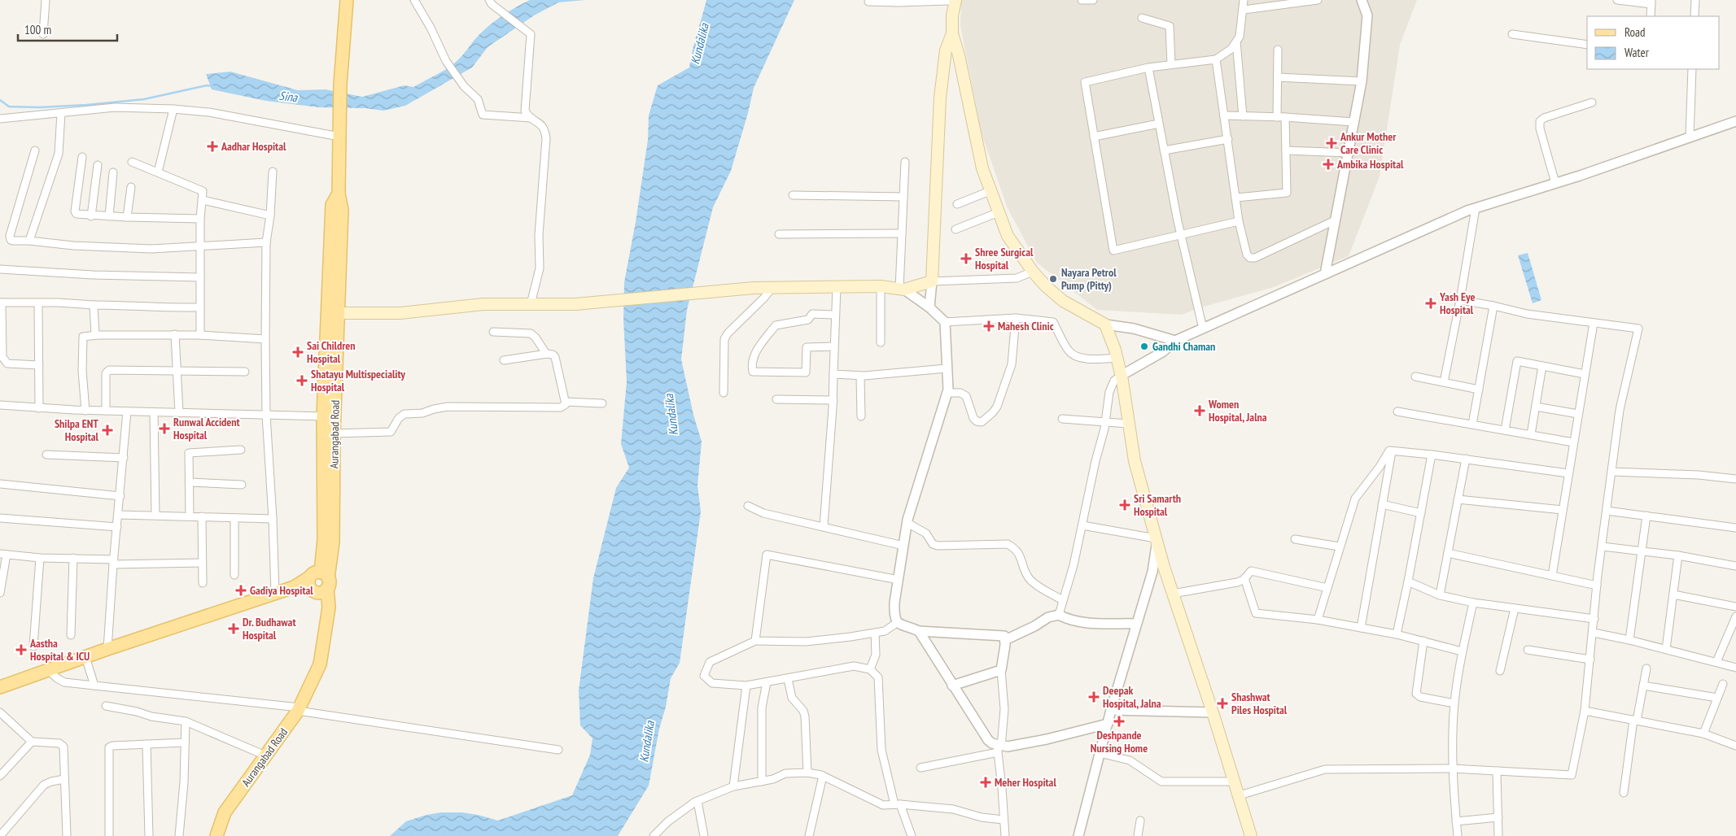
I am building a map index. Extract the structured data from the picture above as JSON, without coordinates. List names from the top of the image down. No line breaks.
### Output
{"streets":{"main road":["Aurangabad Road"]},"water":["Kundalika","Sina"],"places":{"health":["Ankur Mother Care Clinic","Aadhar Hospital","Ambika Hospital","Shree Surgical Hospital","Yash Eye Hospital","Mahesh Clinic","Sai Children Hospital","Shatayu Multispeciality Hospital","Women Hospital, Jalna","Runwal Accident Hospital","Shilpa ENT Hospital","Sri Samarth Hospital","Gadiya Hospital","Dr. Budhawat Hospital","Aastha Hospital & ICU","Deepak Hospital, Jalna","Shashwat Piles Hospital","Deshpande Nursing Home","Meher Hospital"],"other":["Nayara Petrol Pump (Pitty)","Gandhi Chaman"]},"legend":["Road","Water"],"scale_bar":"100 m"}
